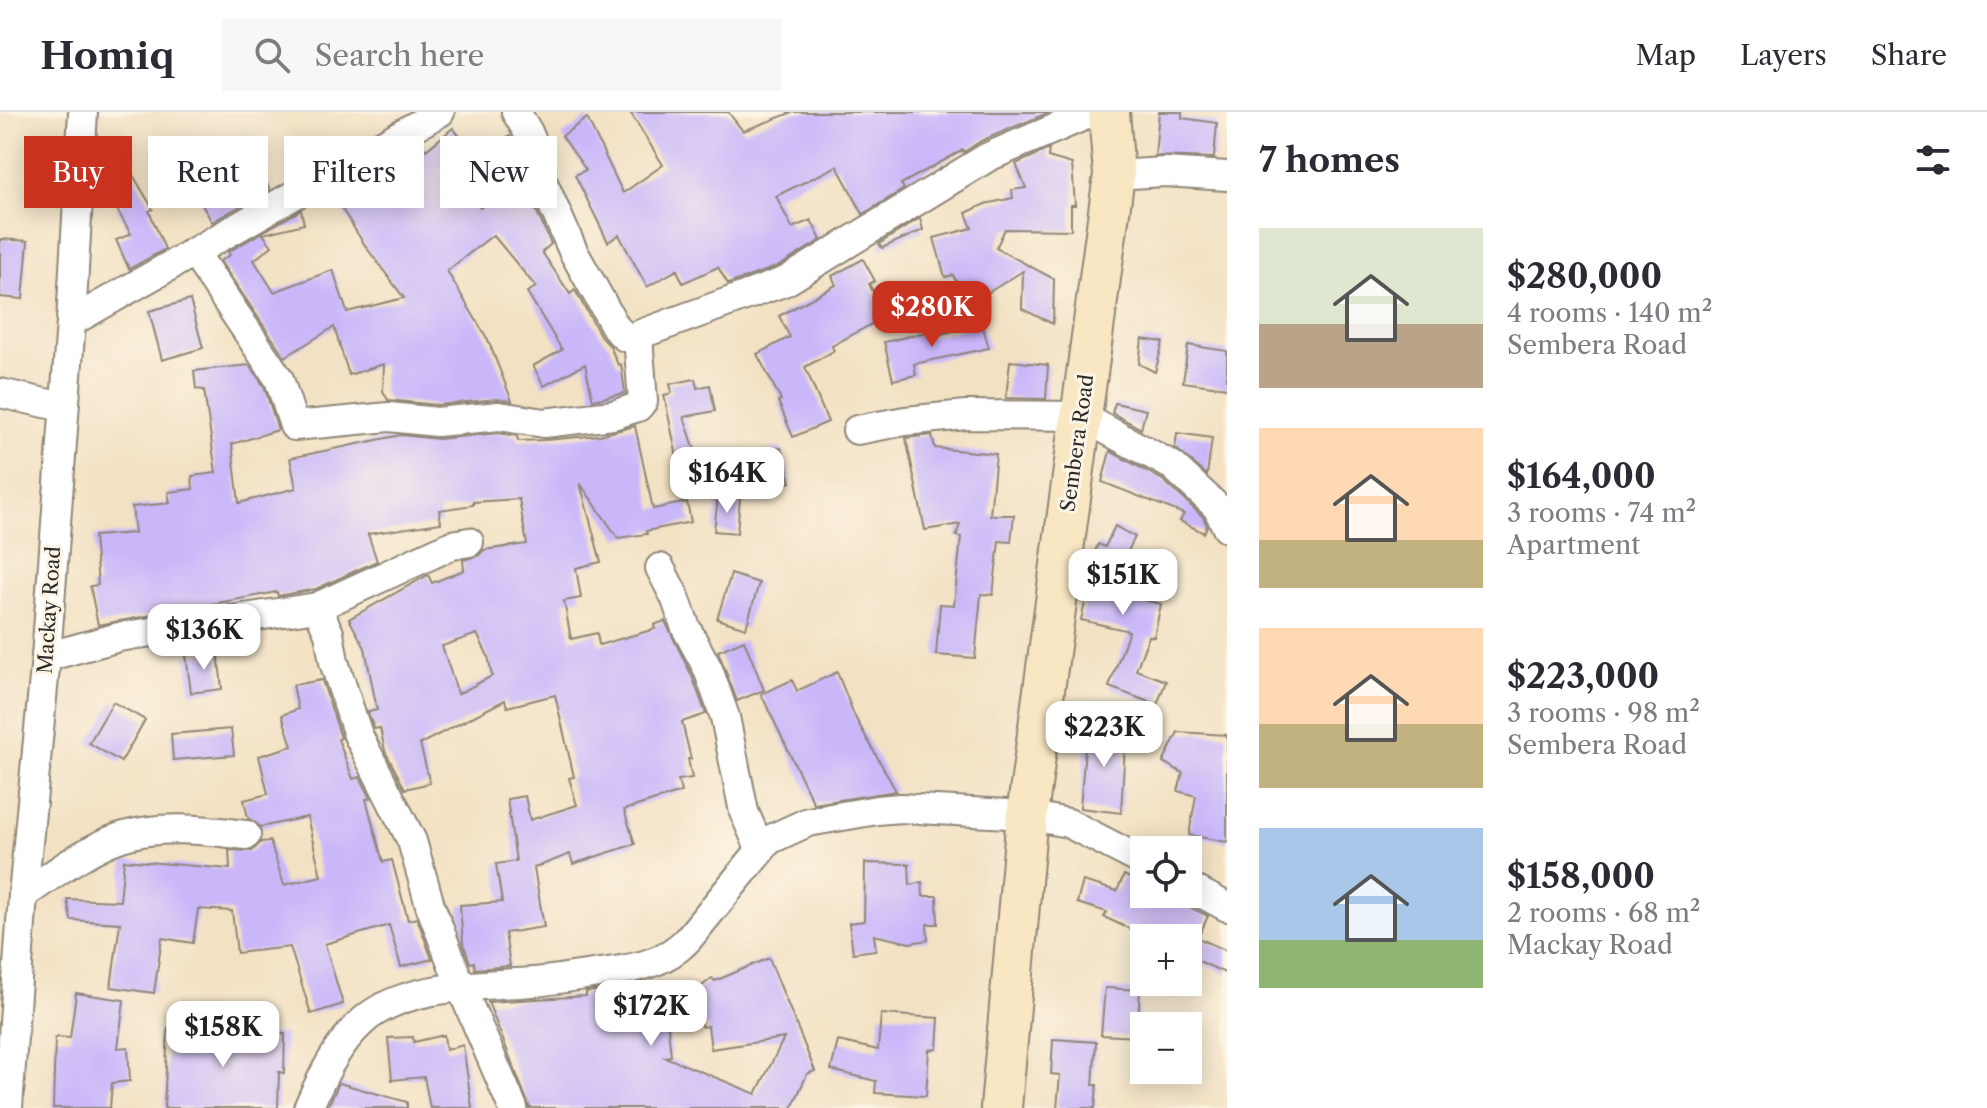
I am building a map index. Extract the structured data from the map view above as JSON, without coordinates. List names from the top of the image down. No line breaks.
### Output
{"streets":{"street":["Sembera Road","Mackay Road"]},"page":{"header":"Homiq","search":"Search here","nav":["Map","Layers","Share"],"heading":"7 homes","chip":["Buy","Rent","Filters","New"],"list":[{"name":"$280,000","note":"4 rooms · 140 m² · Sembera Road"},{"name":"$164,000","note":"3 rooms · 74 m² · Apartment"},{"name":"$223,000","note":"3 rooms · 98 m² · Sembera Road"},{"name":"$158,000","note":"2 rooms · 68 m² · Mackay Road"}],"price":["$280K","$164K","$151K","$136K","$223K","$172K","$158K"],"map_buttons":["+","−"]}}
